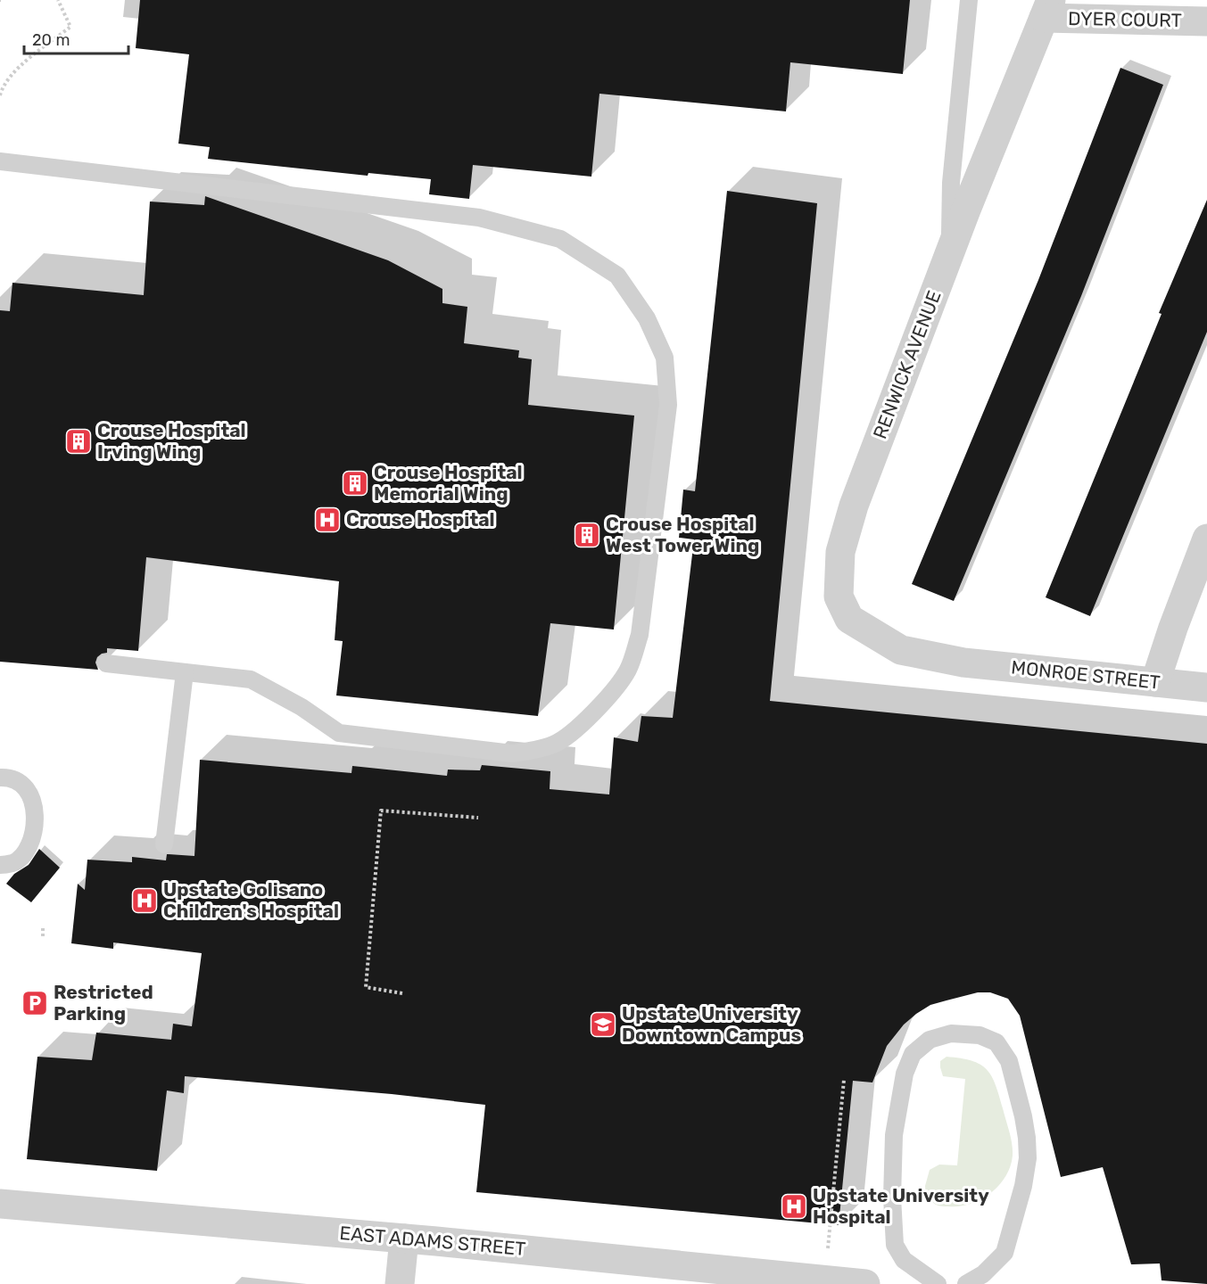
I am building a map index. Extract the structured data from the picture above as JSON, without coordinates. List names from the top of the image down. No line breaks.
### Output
{"streets":{"street":["DYER COURT","RENWICK AVENUE","MONROE STREET","EAST ADAMS STREET"]},"crossings":[["DYER COURT","RENWICK AVENUE"],["RENWICK AVENUE","MONROE STREET"]],"places":{"building":["Crouse Hospital Irving Wing","Crouse Hospital Memorial Wing","Crouse Hospital West Tower Wing"],"hospital":["Crouse Hospital","Upstate Golisano Children's Hospital","Upstate University Hospital"],"parking":["Restricted Parking"],"school or university":["Upstate University Downtown Campus"]},"scale_bar":"20 m"}
